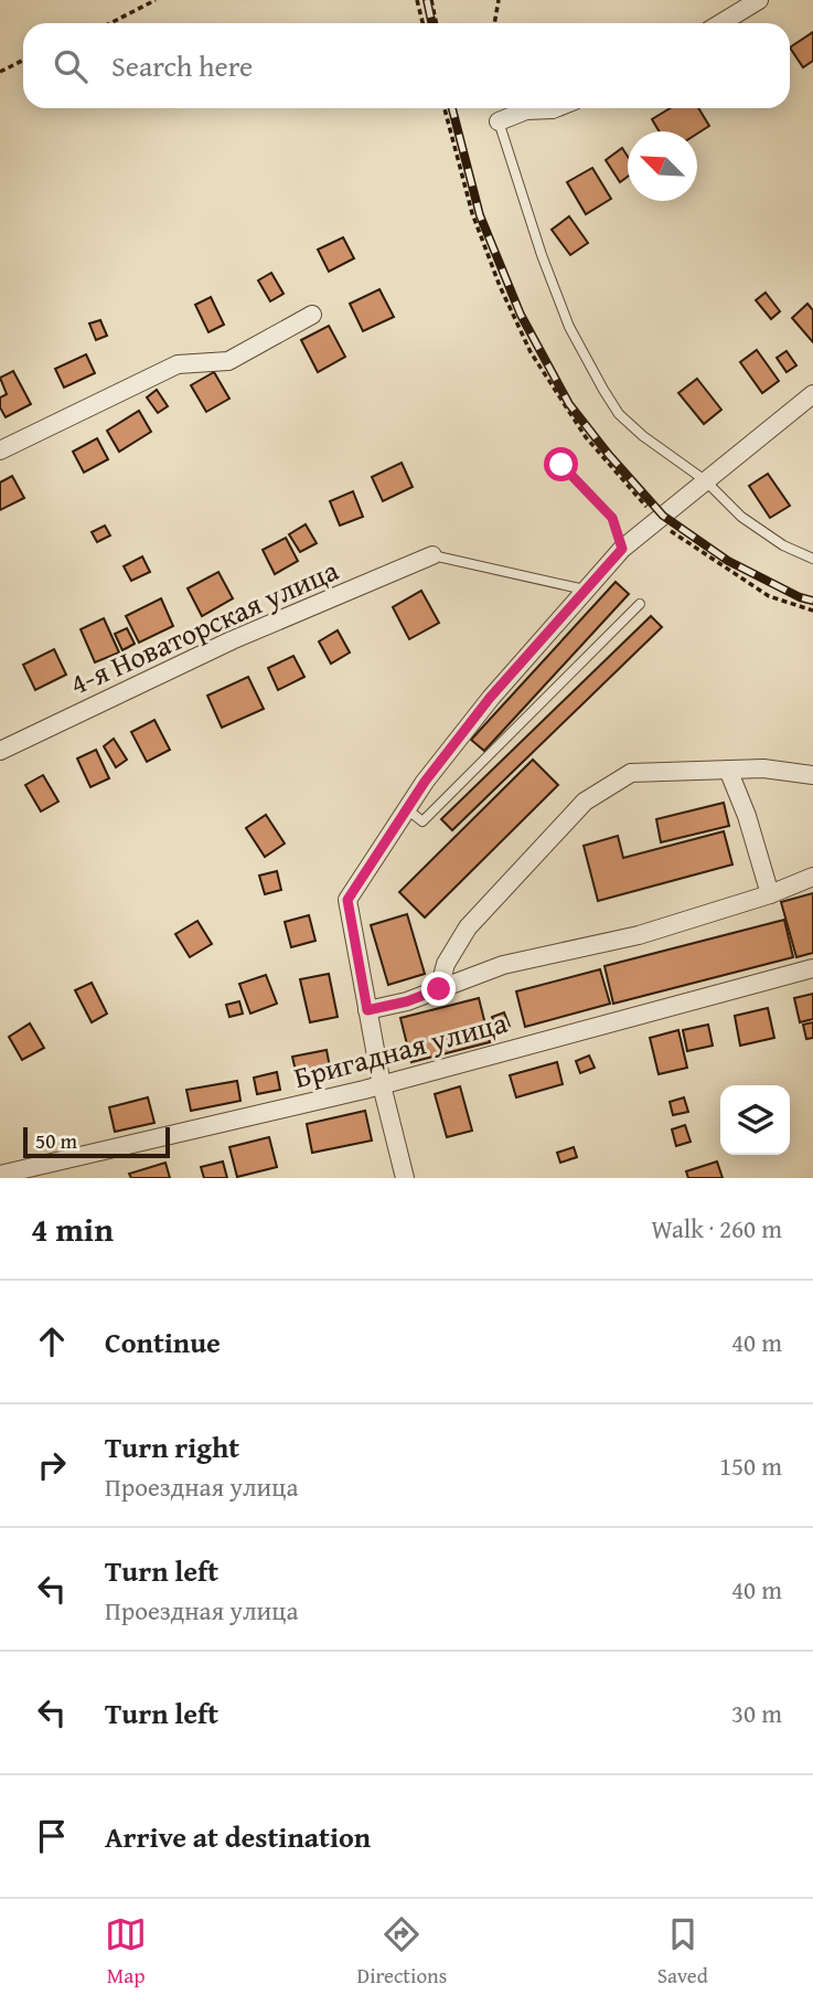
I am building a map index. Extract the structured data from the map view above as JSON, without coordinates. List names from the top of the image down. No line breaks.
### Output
{"streets":{"street":["4-я Новаторская улица","Бригадная улица"]},"scale_bar":"50 m","north":"top left","page":{"search":"Search here","scale":"50 m","heading":["4 min","Walk · 260 m"],"list":[["Continue","40 m"],["Turn right","Проездная улица","150 m"],["Turn left","Проездная улица","40 m"],["Turn left","30 m"],"Arrive at destination"],"nav":["Map","Directions","Saved"]}}
